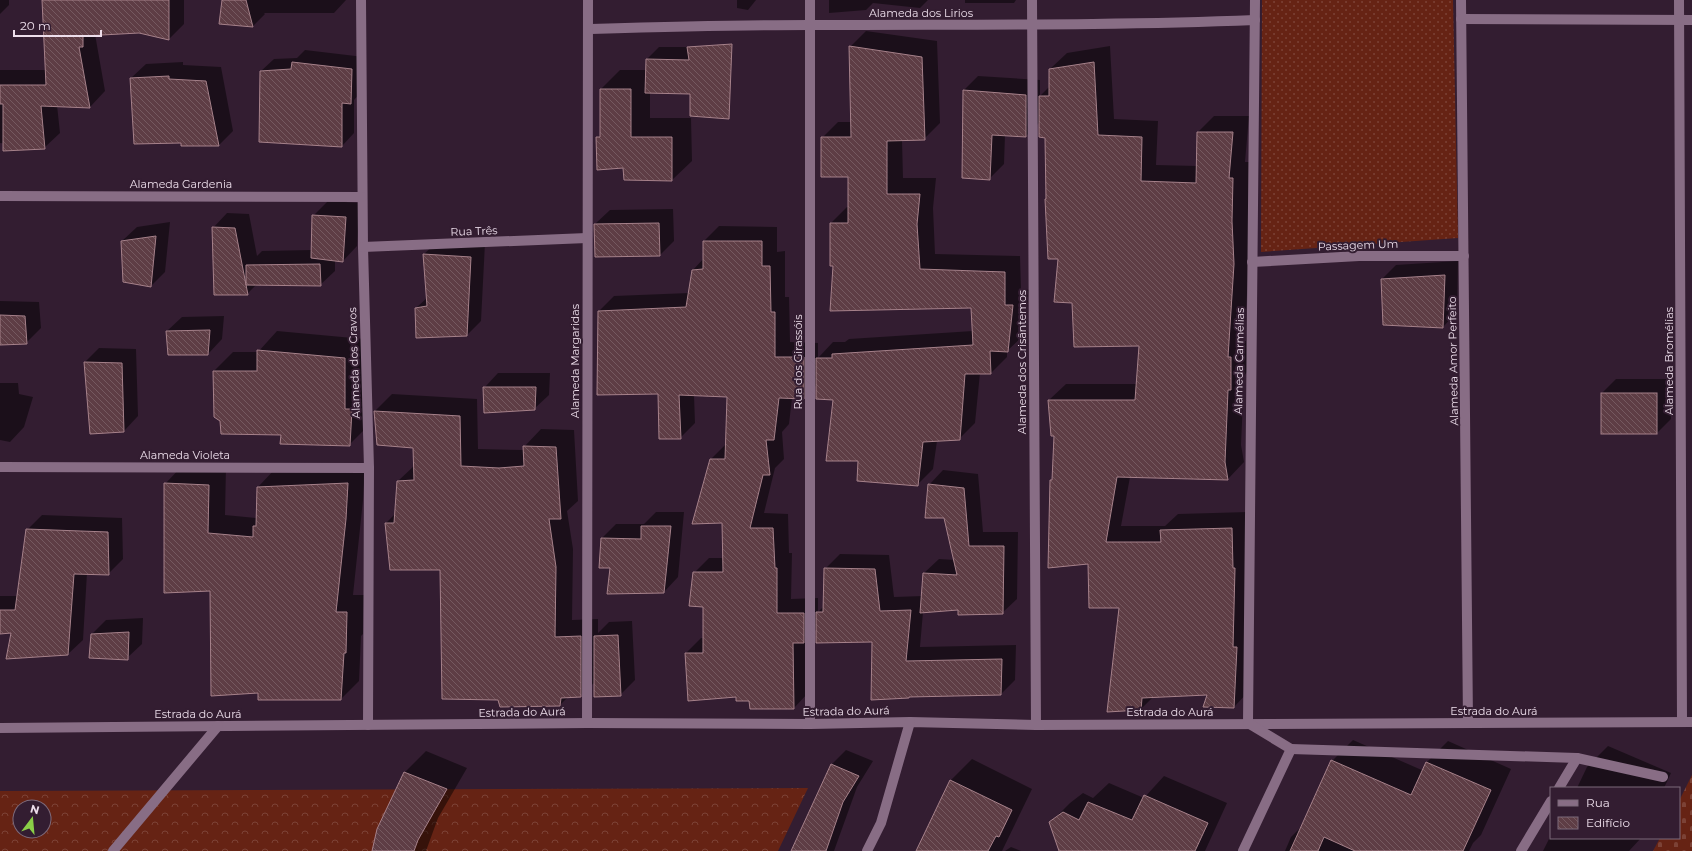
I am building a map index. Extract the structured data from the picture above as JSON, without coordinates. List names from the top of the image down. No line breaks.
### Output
{"streets":{"street":["Alameda dos Lirios","Alameda Gardenia","Rua Três","Passagem Um","Alameda Margaridas","Alameda Carmélias","Alameda Amor Perfeito","Alameda Bromélias","Rua dos Girassóis","Alameda dos Crisântemos","Alameda dos Cravos","Alameda Violeta","Estrada do Aurá"]},"crossings":[["Alameda dos Lirios","Alameda Margaridas"],["Alameda dos Lirios","Alameda Carmélias"],["Alameda dos Lirios","Rua dos Girassóis"],["Alameda dos Lirios","Alameda dos Crisântemos"],["Alameda Gardenia","Alameda dos Cravos"],["Rua Três","Alameda Margaridas"],["Rua Três","Alameda dos Cravos"],["Passagem Um","Alameda Carmélias"],["Passagem Um","Alameda Amor Perfeito"],["Alameda Margaridas","Estrada do Aurá"],["Alameda Carmélias","Estrada do Aurá"],["Alameda Amor Perfeito","Estrada do Aurá"],["Alameda Bromélias","Estrada do Aurá"],["Rua dos Girassóis","Estrada do Aurá"],["Alameda dos Crisântemos","Estrada do Aurá"],["Alameda dos Cravos","Alameda Violeta"],["Alameda dos Cravos","Estrada do Aurá"]],"legend":["Rua","Edifício"],"scale_bar":"20 m","north":"top"}
